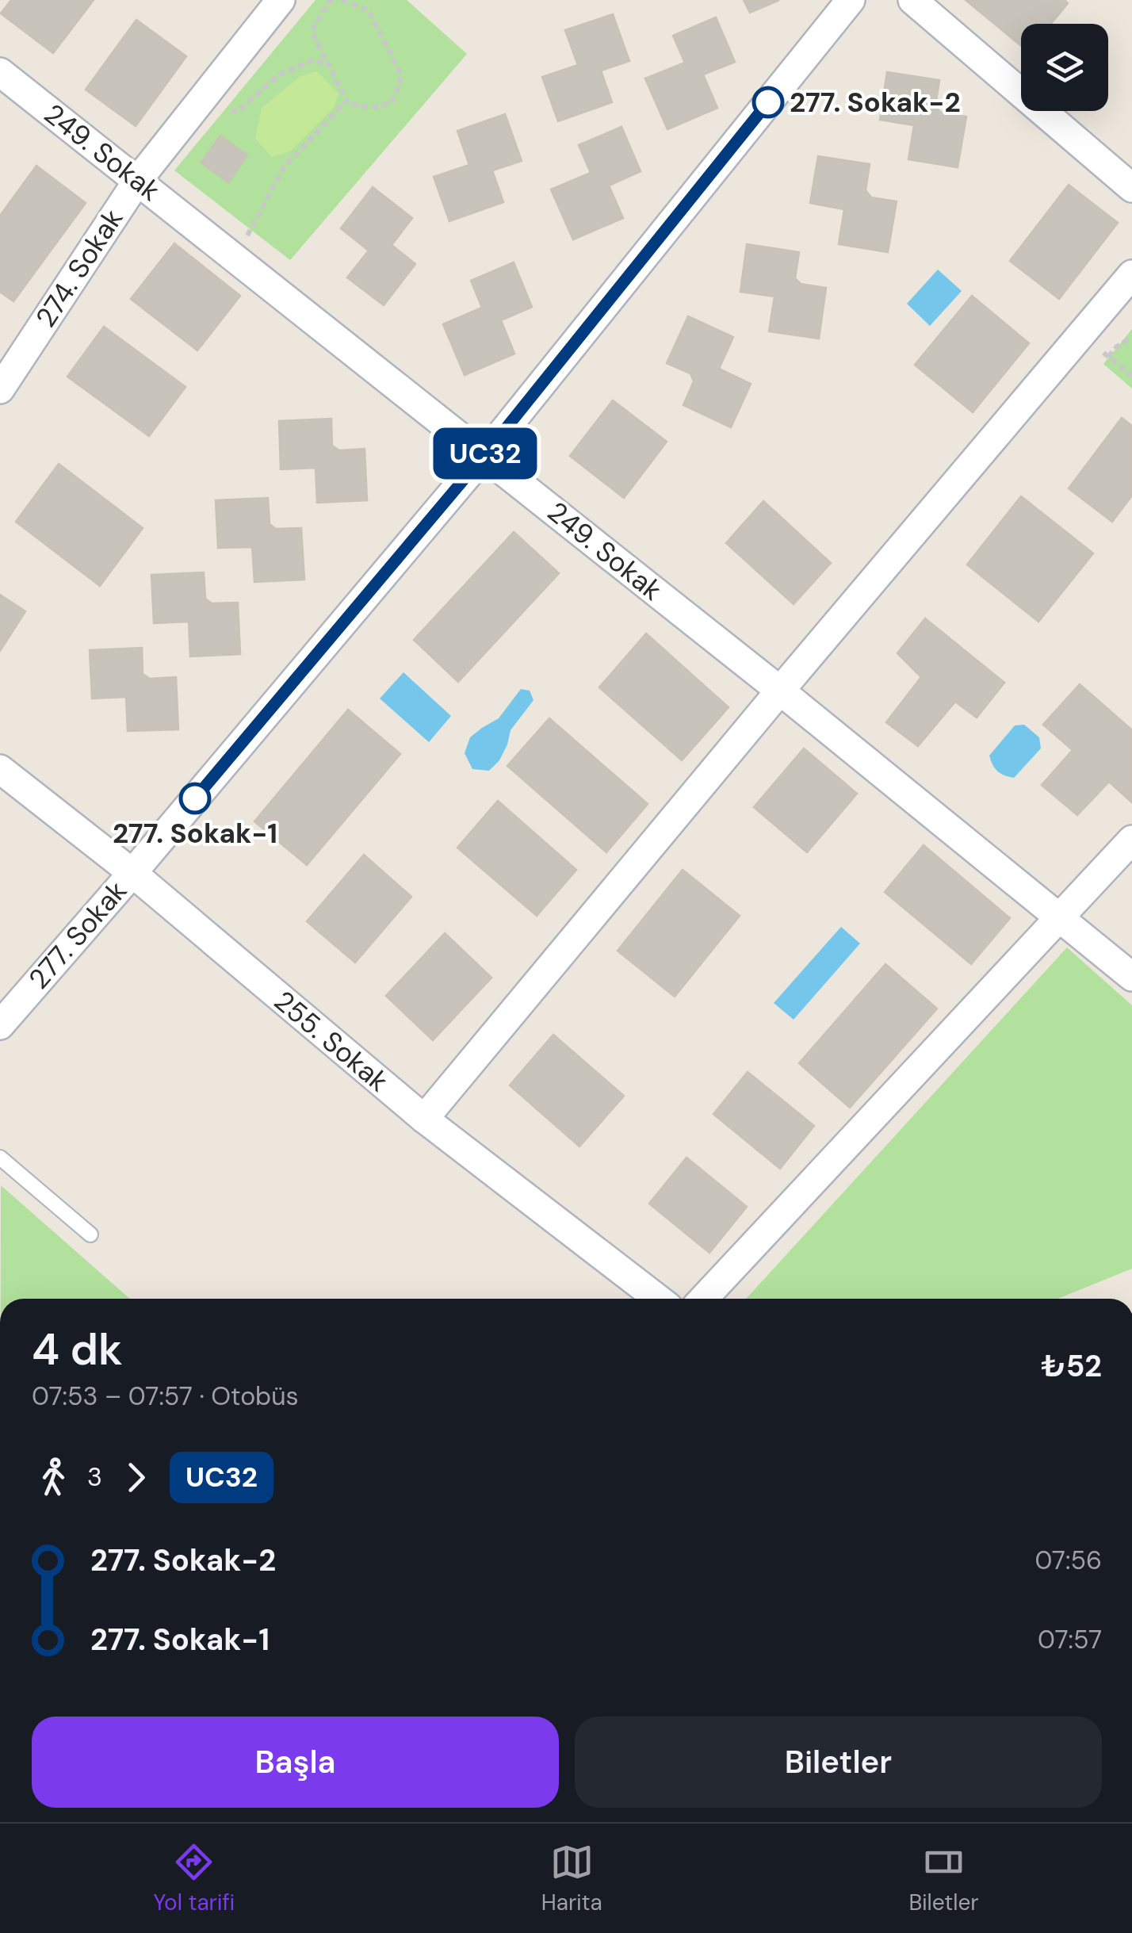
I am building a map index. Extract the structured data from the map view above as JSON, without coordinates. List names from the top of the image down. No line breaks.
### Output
{"streets":{"street":["249. Sokak","274. Sokak","277. Sokak","255. Sokak"]},"crossings":[["249. Sokak","274. Sokak"],["249. Sokak","277. Sokak"],["277. Sokak","255. Sokak"]],"places":["277. Sokak-2","277. Sokak-1"],"lines":["bus line UC32"],"page":{"on_map":"UC32","heading":["4 dk","07:53 – 07:57 · Otobüs","₺52"],"legs":["3","UC32"],"list":[{"name":"277. Sokak-2","value":"07:56"},{"name":"277. Sokak-1","value":"07:57"}],"buttons":["Başla","Biletler"],"tabs":["Yol tarifi","Harita","Biletler"]}}
